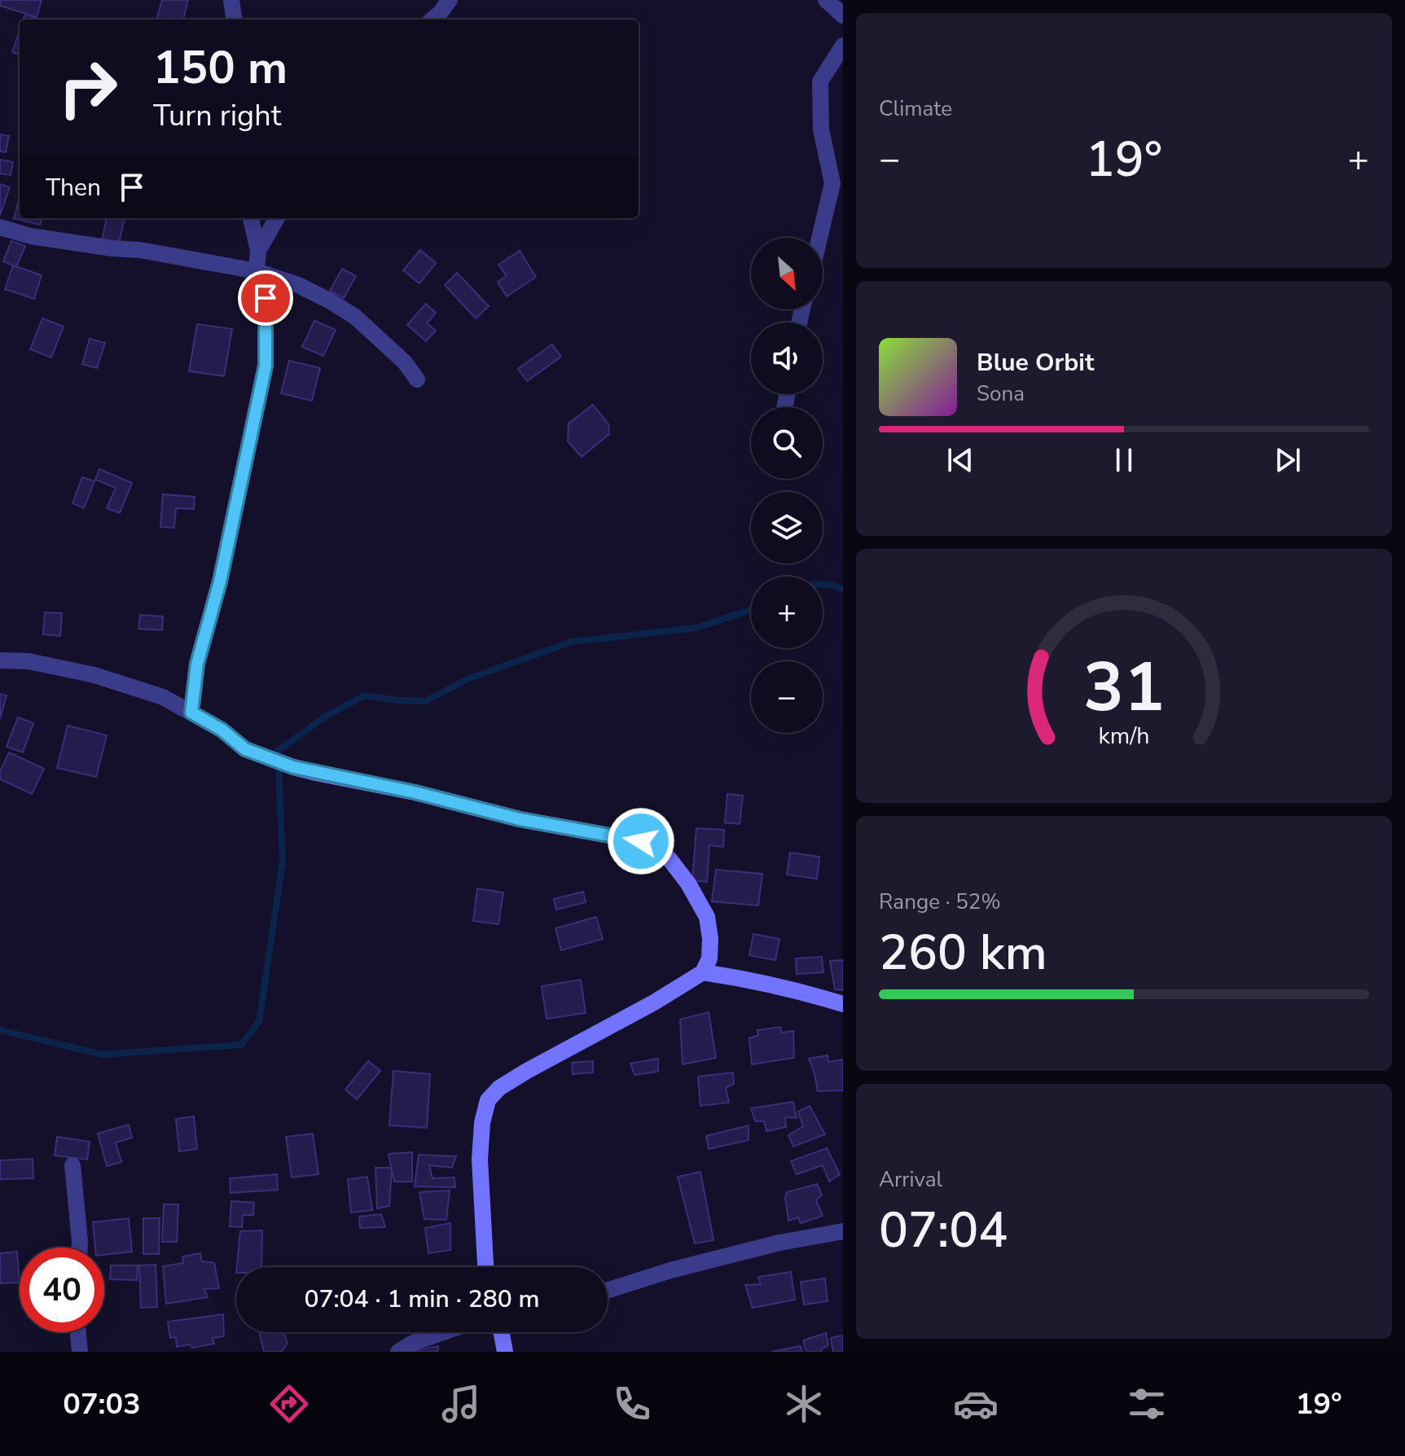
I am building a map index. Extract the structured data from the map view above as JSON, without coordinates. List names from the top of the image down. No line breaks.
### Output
{"north":"bottom right","page":{"tile":["Climate",["Range · 52%","260 km"],["Arrival","07:04"]],"turn":["150 m","Turn right"],"heat":["−","19°","+"],"then":"Then","map_buttons":["+","−"],"song":["Blue Orbit","Sona"],"limit":"40","trip":"07:04 · 1 min · 280 m","tabs":["07:03","19°"],"gauge":["31","km/h"]}}
